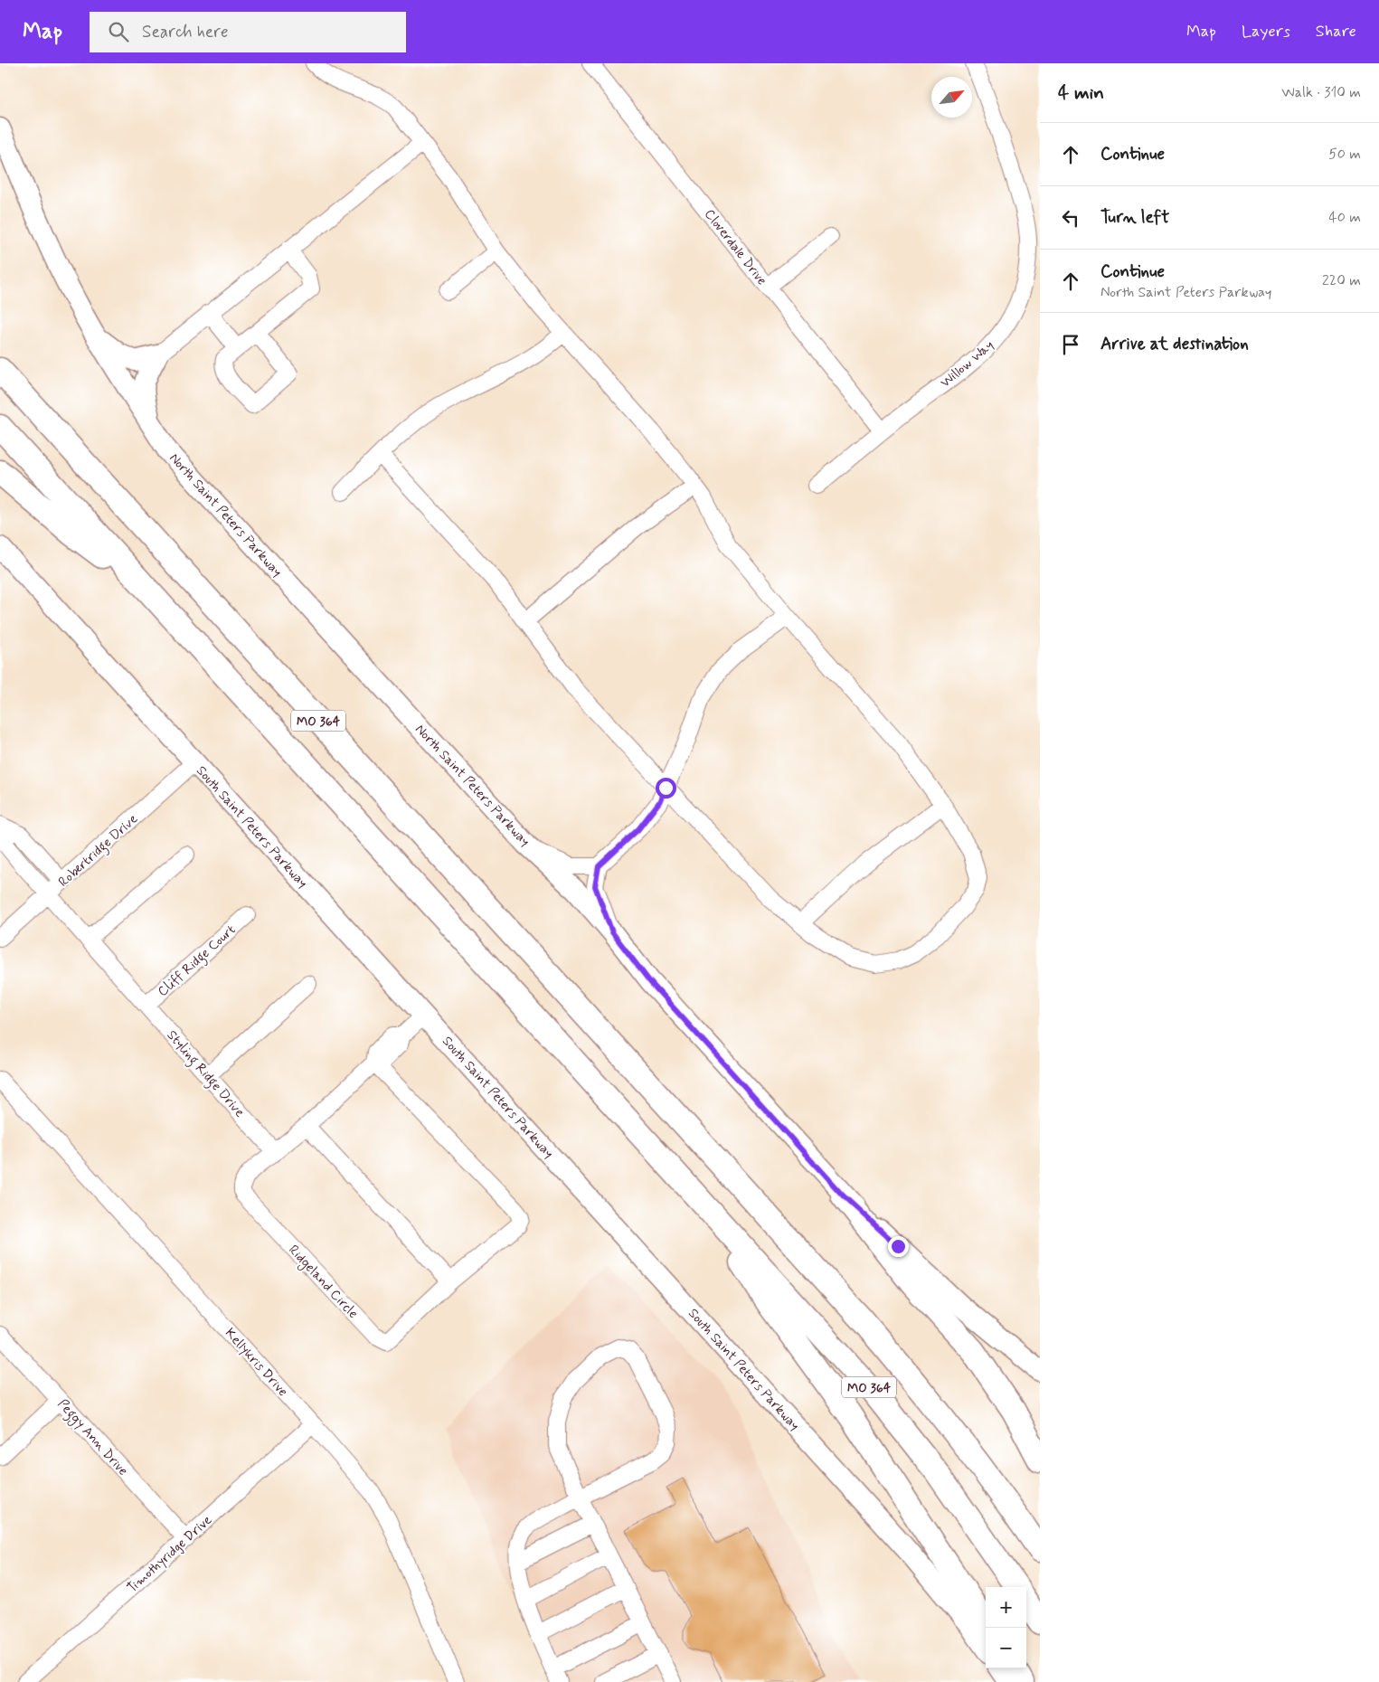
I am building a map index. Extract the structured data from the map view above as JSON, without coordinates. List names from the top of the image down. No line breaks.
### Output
{"streets":{"highway":["MO 364"],"main road":["North Saint Peters Parkway","South Saint Peters Parkway"],"street":["Cloverdale Drive","Willow Way","Robertridge Drive","Cliff Ridge Court","Styling Ridge Drive","Ridgeland Circle","Kellykris Drive","Peggy Ann Drive","Timothyridge Drive"]},"crossings":[["Cloverdale Drive","Willow Way"],["South Saint Peters Parkway","Robertridge Drive"],["Robertridge Drive","Styling Ridge Drive"],["Cliff Ridge Court","Styling Ridge Drive"],["Styling Ridge Drive","Ridgeland Circle"],["Kellykris Drive","Timothyridge Drive"],["Peggy Ann Drive","Timothyridge Drive"]],"north":"top right","page":{"header":"Map","search":"Search here","nav":["Map","Layers","Share"],"heading":["4 min","Walk · 310 m"],"list":[["Continue","50 m"],["Turn left","40 m"],["Continue","North Saint Peters Parkway","220 m"],"Arrive at destination"],"map_buttons":["+","−"]}}
